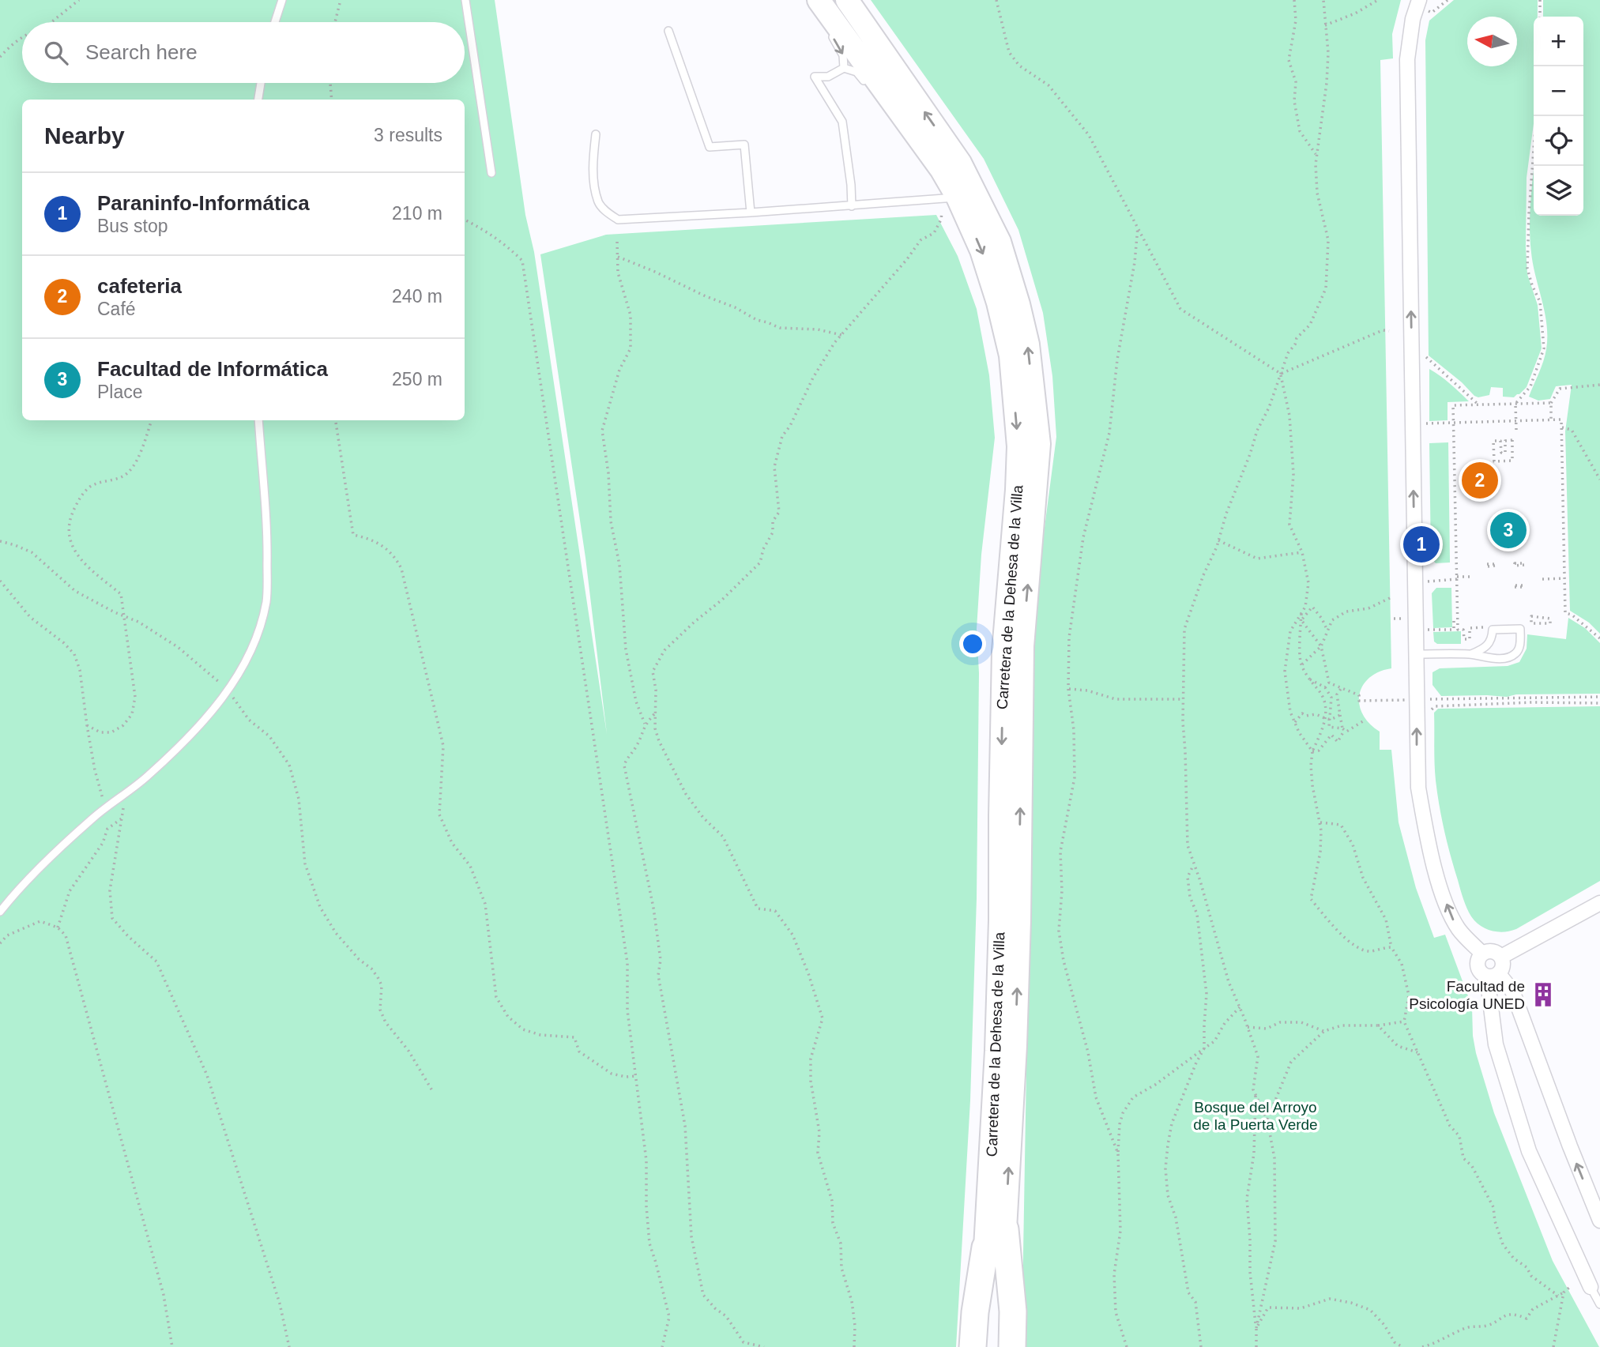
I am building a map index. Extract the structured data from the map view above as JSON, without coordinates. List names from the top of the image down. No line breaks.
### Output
{"streets":{"main road":["Carretera de la Dehesa de la Villa"]},"parks":["Bosque del Arroyo de la Puerta Verde"],"places":{"building":["Facultad de Psicología UNED"]},"north":"left","page":{"map_buttons":["+","−"],"search":"Search here","heading":["Nearby","3 results"],"list":[{"mark":"1","name":"Paraninfo-Informática","note":"Bus stop","value":"210 m"},{"mark":"2","name":"cafeteria","note":"Café","value":"240 m"},{"mark":"3","name":"Facultad de Informática","note":"Place","value":"250 m"}],"pins":["2","3","1"]}}
